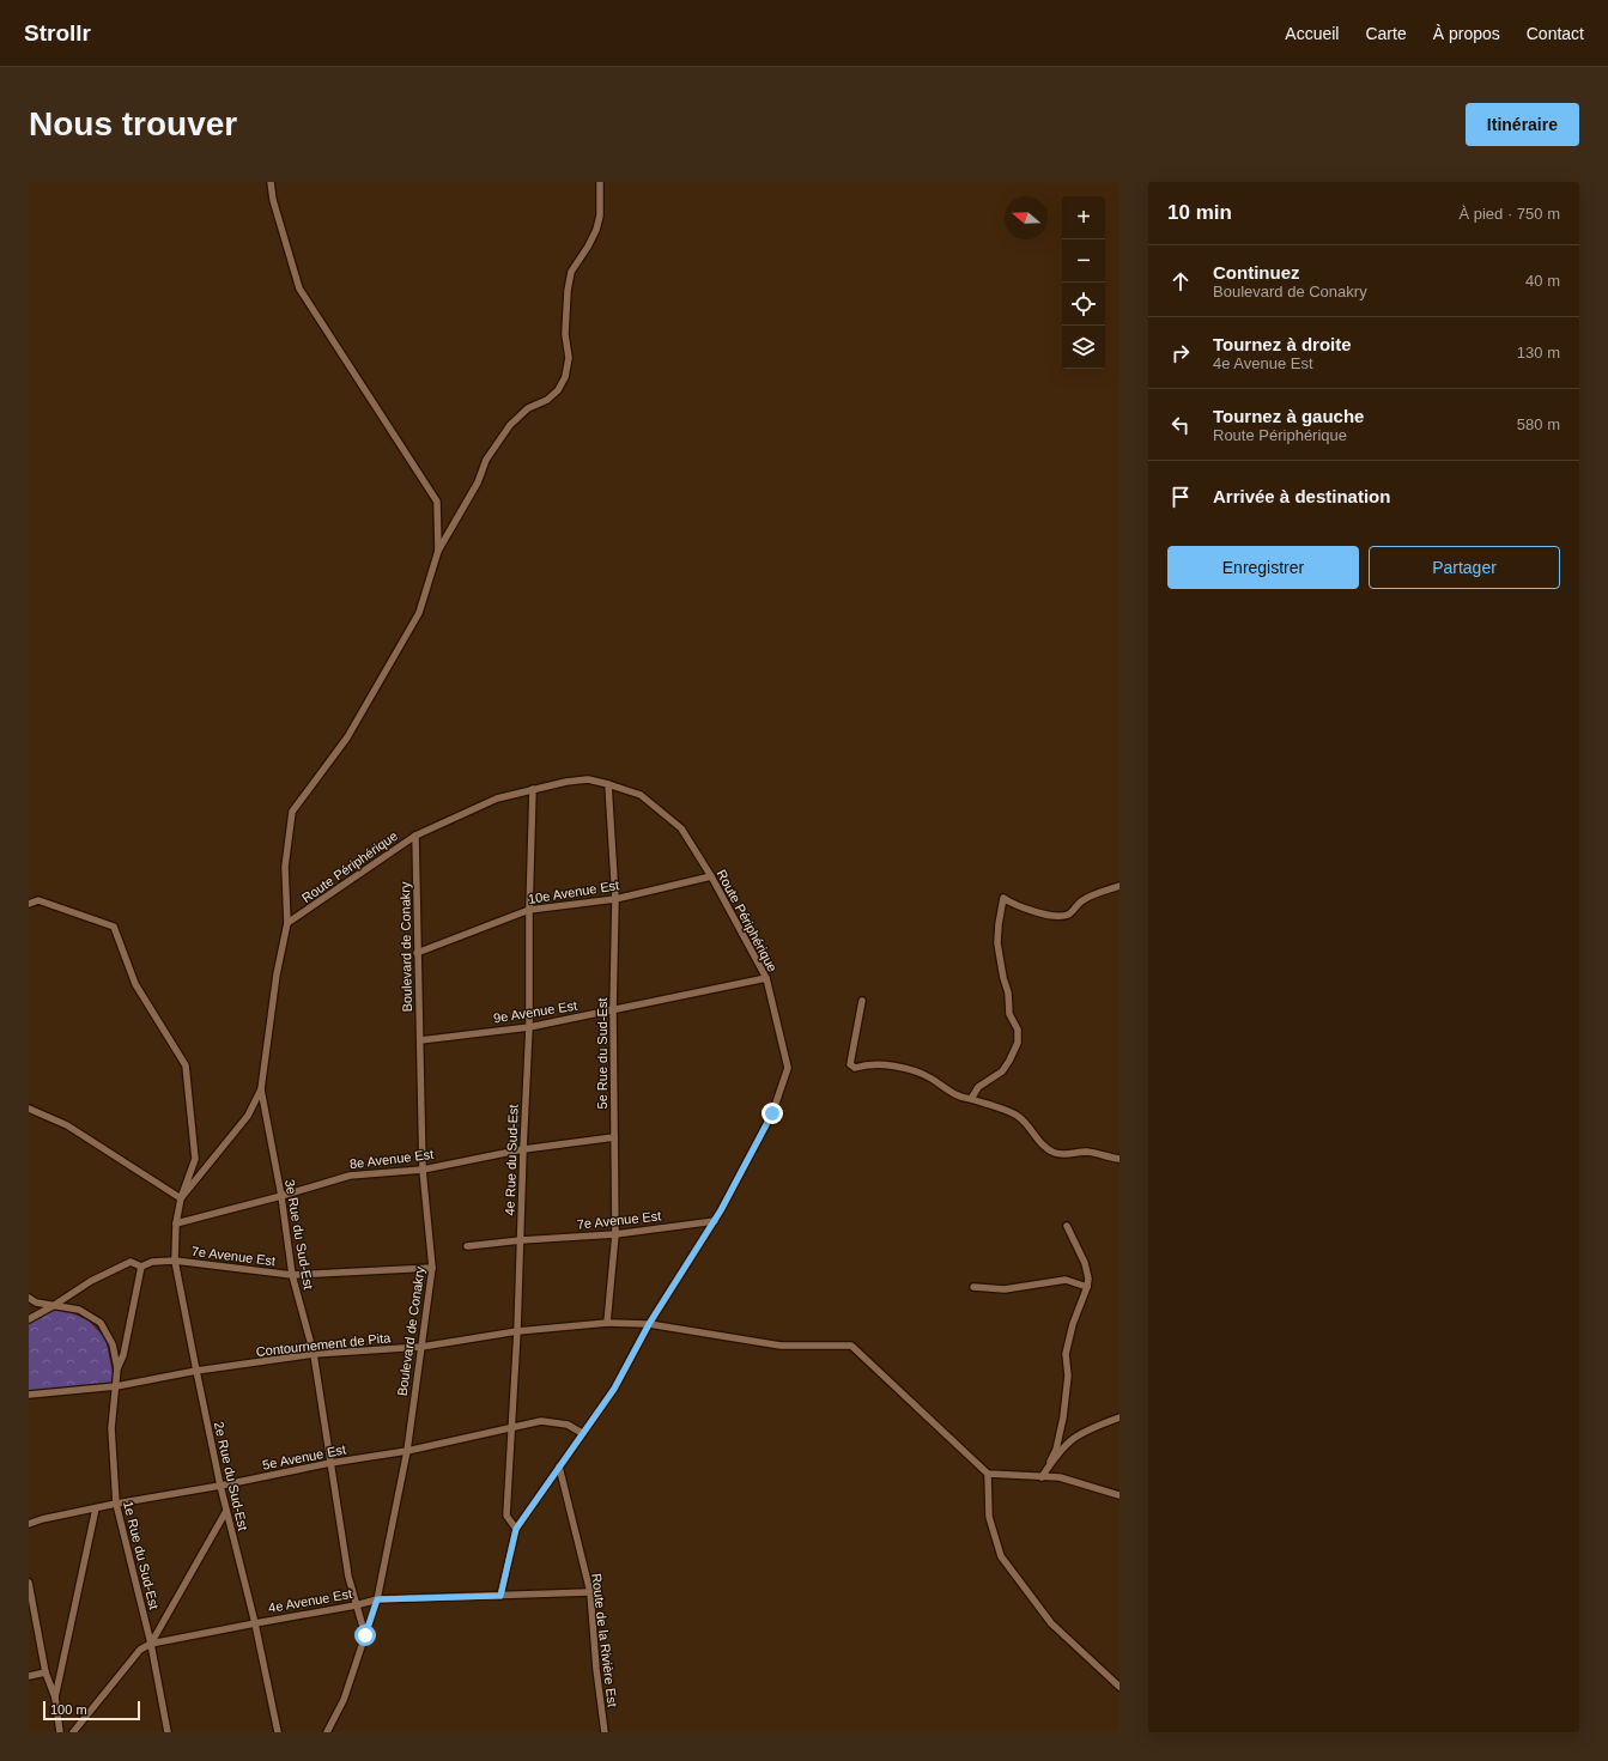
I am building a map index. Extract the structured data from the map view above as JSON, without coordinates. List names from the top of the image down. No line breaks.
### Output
{"streets":{"street":["Route Périphérique","10e Avenue Est","Boulevard de Conakry","9e Avenue Est","5e Rue du Sud-Est","8e Avenue Est","4e Rue du Sud-Est","7e Avenue Est","3e Rue du Sud-Est","Contournement de Pita","5e Avenue Est","2e Rue du Sud-Est","1e Rue du Sud-Est","4e Avenue Est","Route de la Rivière Est"]},"crossings":[["Route Périphérique","10e Avenue Est"],["Route Périphérique","Boulevard de Conakry"],["Route Périphérique","9e Avenue Est"],["Route Périphérique","5e Rue du Sud-Est"],["Route Périphérique","4e Rue du Sud-Est"],["Route Périphérique","7e Avenue Est"],["Route Périphérique","Contournement de Pita"],["Route Périphérique","5e Avenue Est"],["Route Périphérique","4e Avenue Est"],["Route Périphérique","Route de la Rivière Est"],["10e Avenue Est","Boulevard de Conakry"],["10e Avenue Est","5e Rue du Sud-Est"],["10e Avenue Est","4e Rue du Sud-Est"],["Boulevard de Conakry","9e Avenue Est"],["Boulevard de Conakry","8e Avenue Est"],["Boulevard de Conakry","7e Avenue Est"],["Boulevard de Conakry","3e Rue du Sud-Est"],["Boulevard de Conakry","Contournement de Pita"],["Boulevard de Conakry","5e Avenue Est"],["Boulevard de Conakry","4e Avenue Est"],["9e Avenue Est","5e Rue du Sud-Est"],["9e Avenue Est","4e Rue du Sud-Est"],["5e Rue du Sud-Est","8e Avenue Est"],["5e Rue du Sud-Est","7e Avenue Est"],["5e Rue du Sud-Est","Contournement de Pita"],["8e Avenue Est","4e Rue du Sud-Est"],["8e Avenue Est","3e Rue du Sud-Est"],["8e Avenue Est","2e Rue du Sud-Est"],["4e Rue du Sud-Est","7e Avenue Est"],["4e Rue du Sud-Est","Contournement de Pita"],["4e Rue du Sud-Est","5e Avenue Est"],["7e Avenue Est","3e Rue du Sud-Est"],["7e Avenue Est","2e Rue du Sud-Est"],["7e Avenue Est","1e Rue du Sud-Est"],["3e Rue du Sud-Est","Contournement de Pita"],["3e Rue du Sud-Est","5e Avenue Est"],["3e Rue du Sud-Est","4e Avenue Est"],["Contournement de Pita","2e Rue du Sud-Est"],["Contournement de Pita","1e Rue du Sud-Est"],["5e Avenue Est","2e Rue du Sud-Est"],["5e Avenue Est","1e Rue du Sud-Est"],["2e Rue du Sud-Est","4e Avenue Est"],["1e Rue du Sud-Est","4e Avenue Est"],["4e Avenue Est","Route de la Rivière Est"]],"scale_bar":"100 m","north":"left","page":{"header":"Strollr","nav":["Accueil","Carte","À propos","Contact"],"buttons":["Itinéraire",["Enregistrer","Partager"]],"title":"Nous trouver","heading":["10 min","À pied · 750 m"],"map_buttons":["+","−"],"list":[["Continuez","Boulevard de Conakry","40 m"],["Tournez à droite","4e Avenue Est","130 m"],["Tournez à gauche","Route Périphérique","580 m"],"Arrivée à destination"],"scale":"100 m"}}
